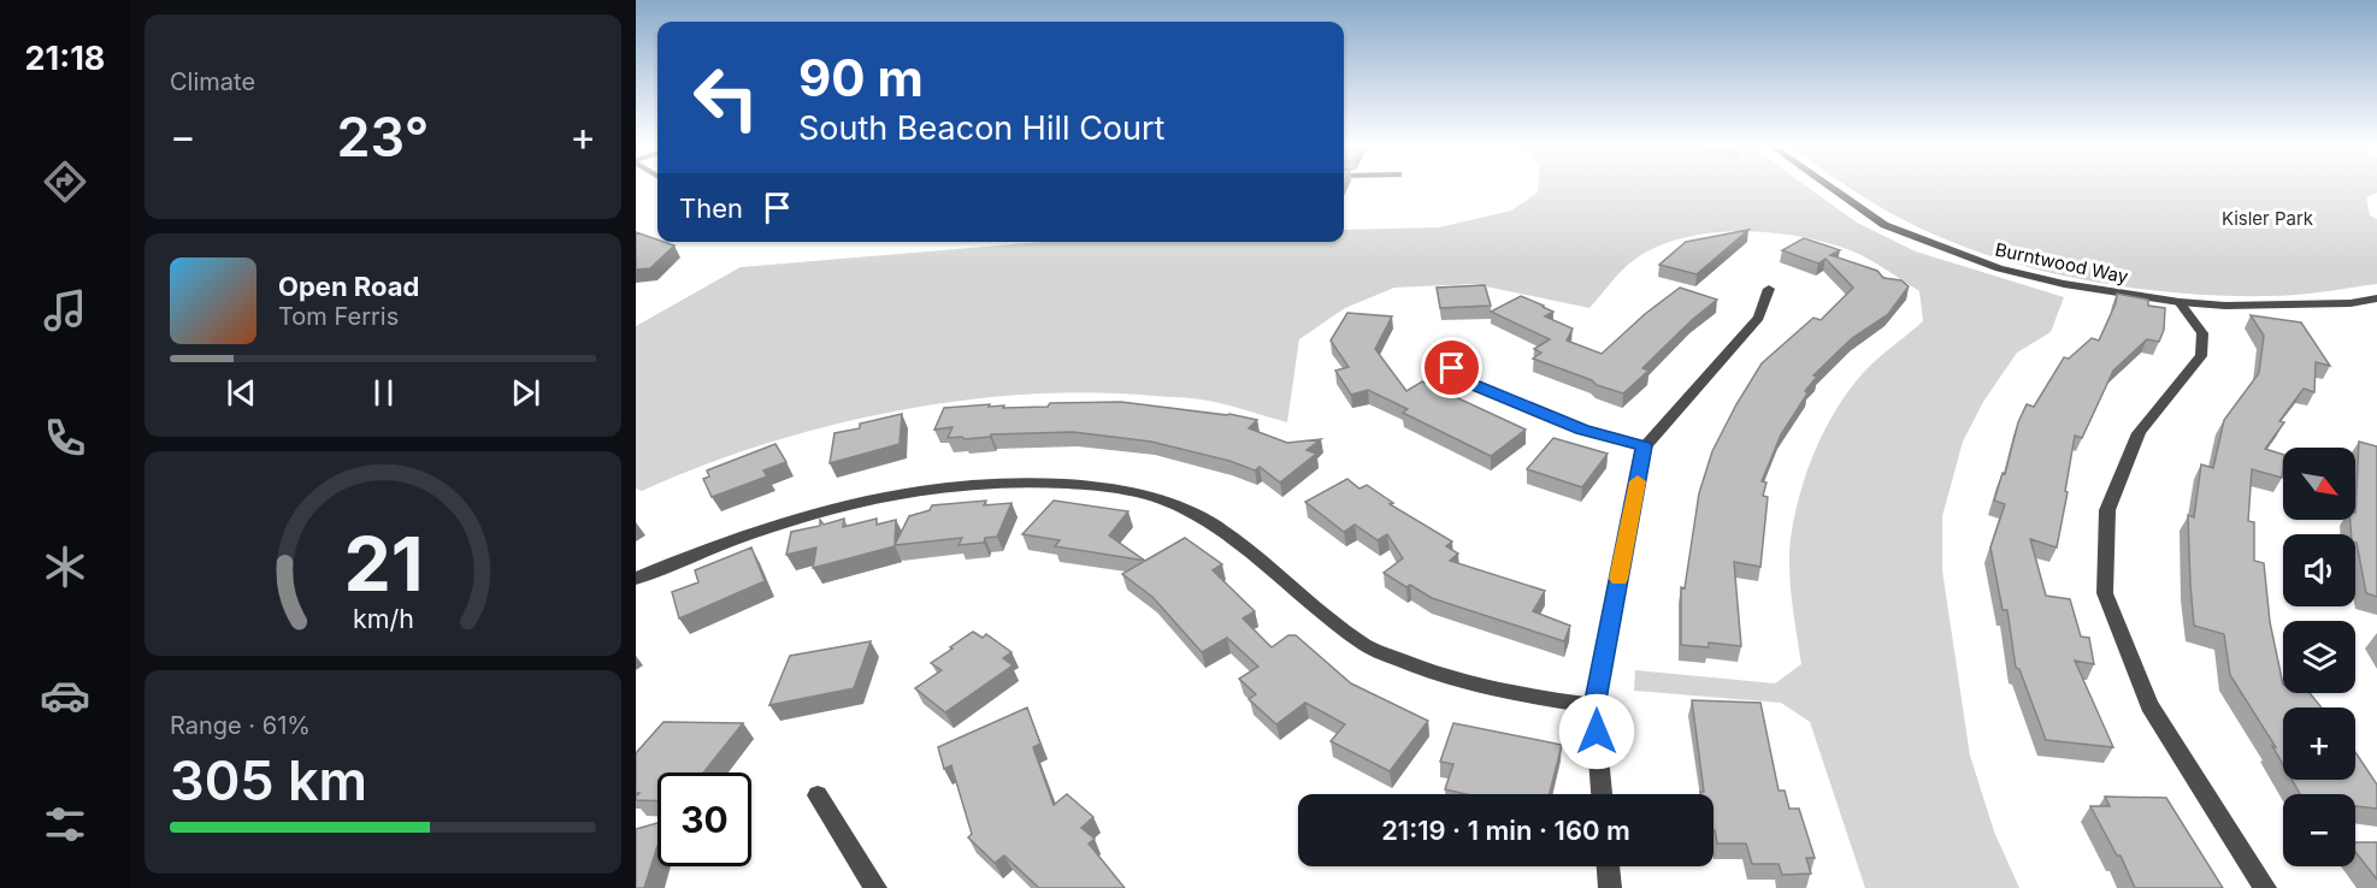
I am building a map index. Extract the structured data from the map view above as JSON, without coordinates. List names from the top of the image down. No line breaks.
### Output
{"streets":{"street":["Burntwood Way"]},"parks":["Kisler Park"],"north":"bottom right","page":{"tabs":"21:18","tile":["Climate",["Range · 61%","305 km"]],"turn":["90 m","South Beacon Hill Court"],"heat":["−","23°","+"],"then":"Then","song":["Open Road","Tom Ferris"],"map_buttons":["+","−"],"limit":"30","trip":"21:19 · 1 min · 160 m","gauge":["21","km/h"]}}
